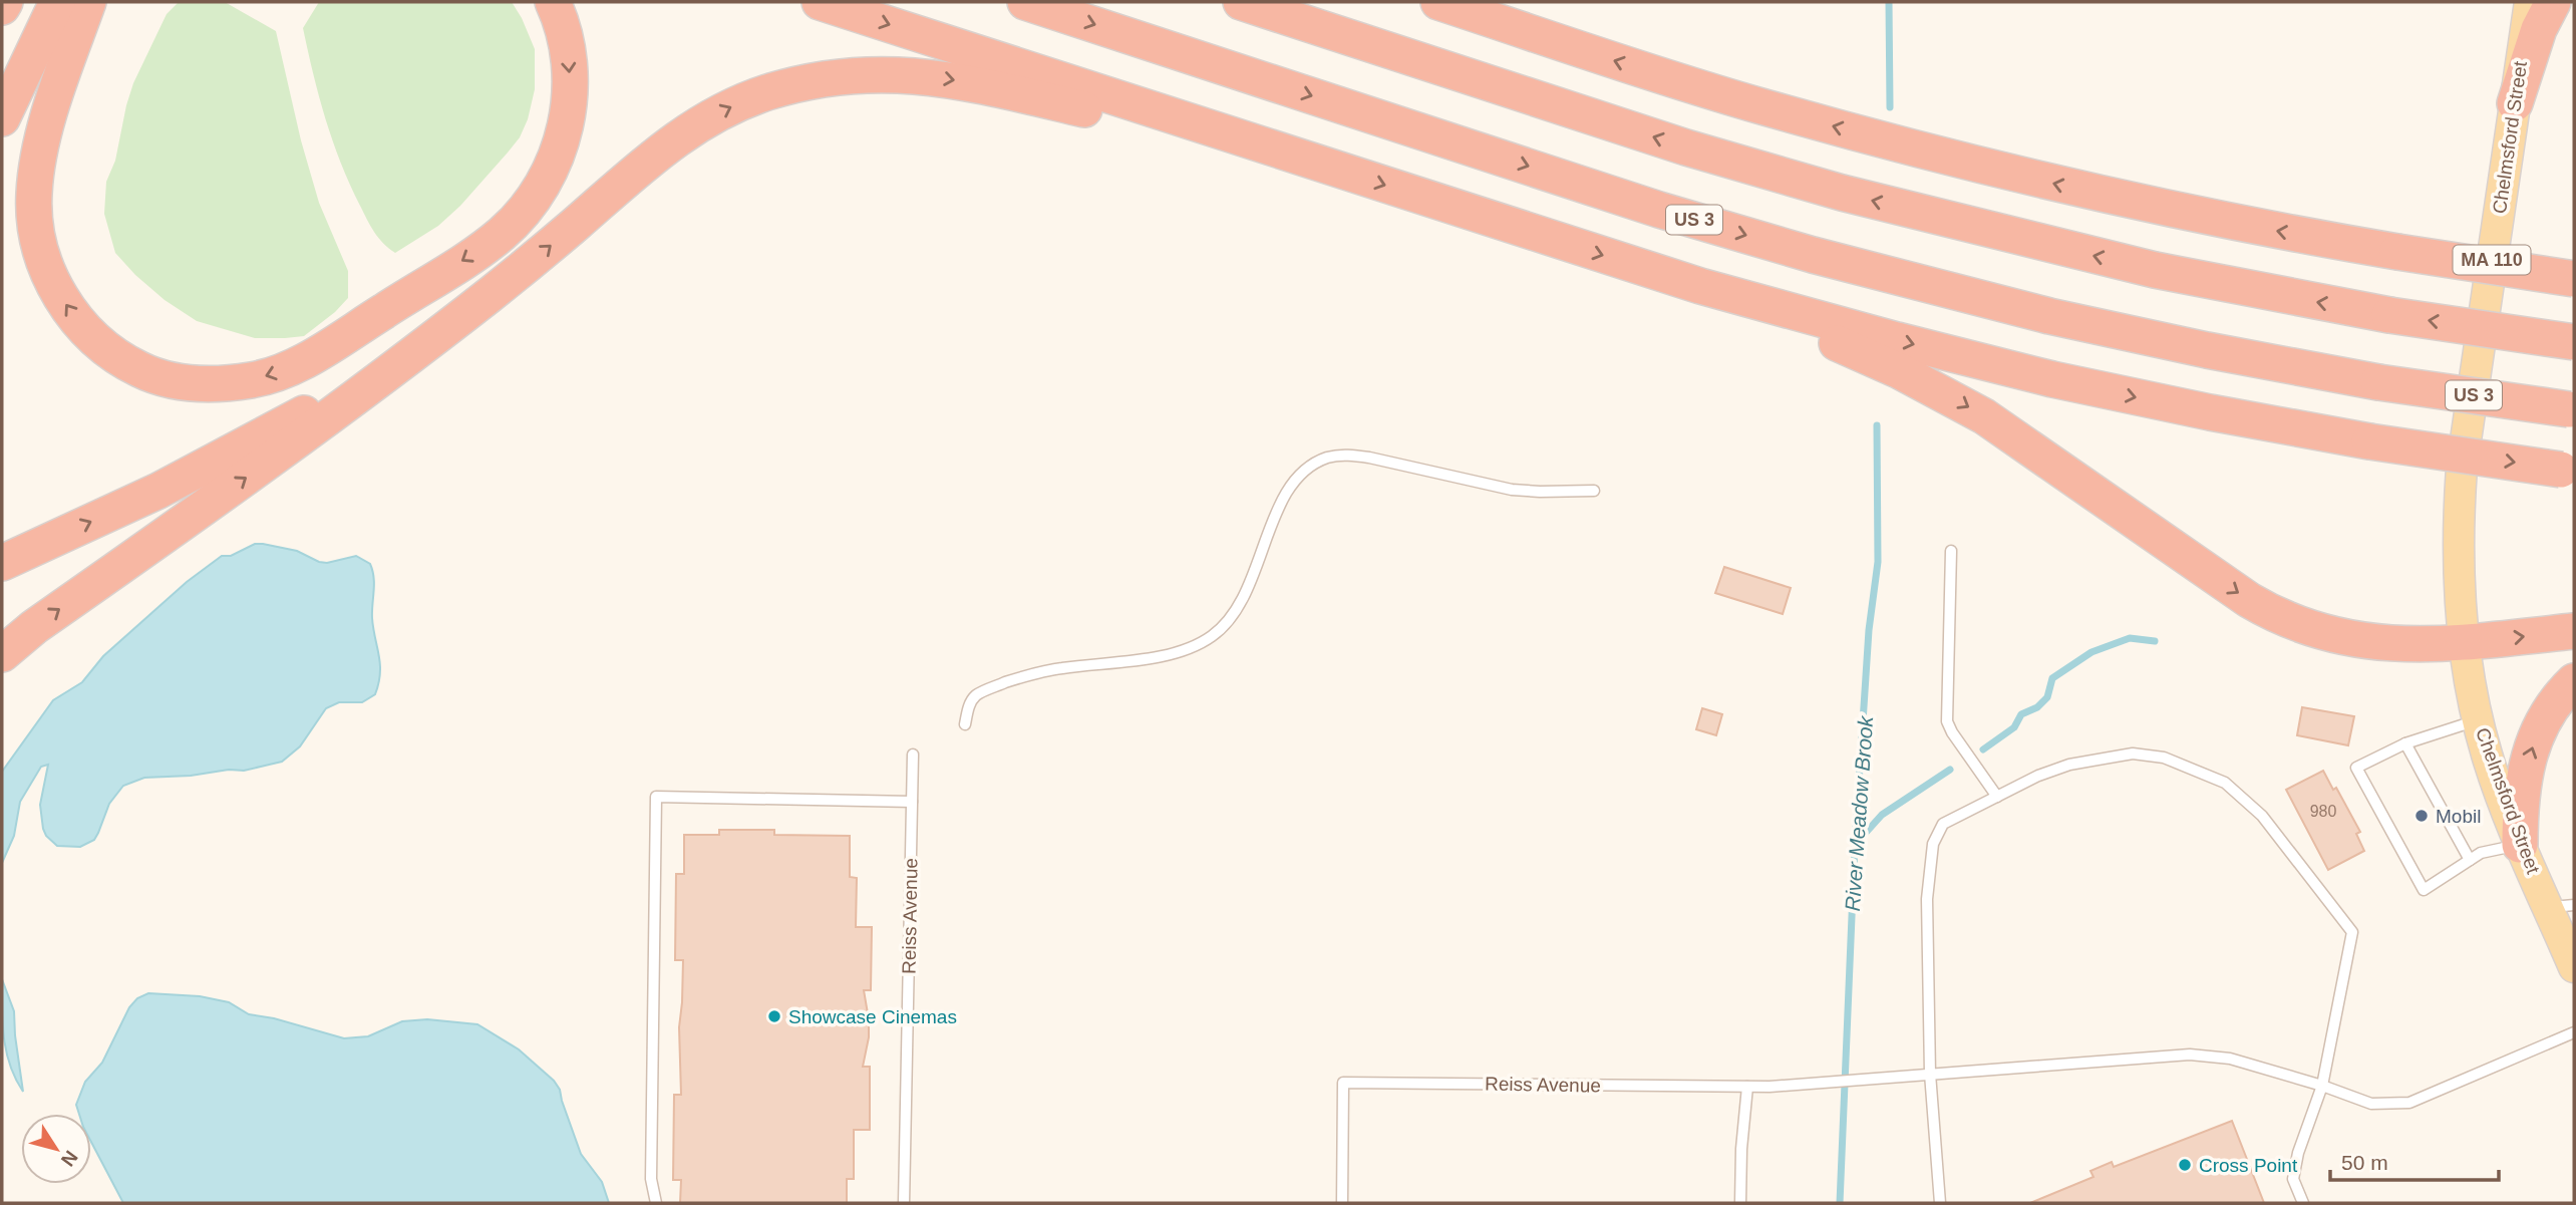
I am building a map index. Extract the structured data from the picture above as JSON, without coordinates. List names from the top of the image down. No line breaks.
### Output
{"streets":{"highway":["US 3"],"main road":["Chelmsford Street","MA 110"],"lane":["Reiss Avenue"]},"water":["River Meadow Brook"],"places":["Mobil","Showcase Cinemas","Cross Point"],"house_numbers":["980"],"scale_bar":"50 m","north":"bottom right"}
